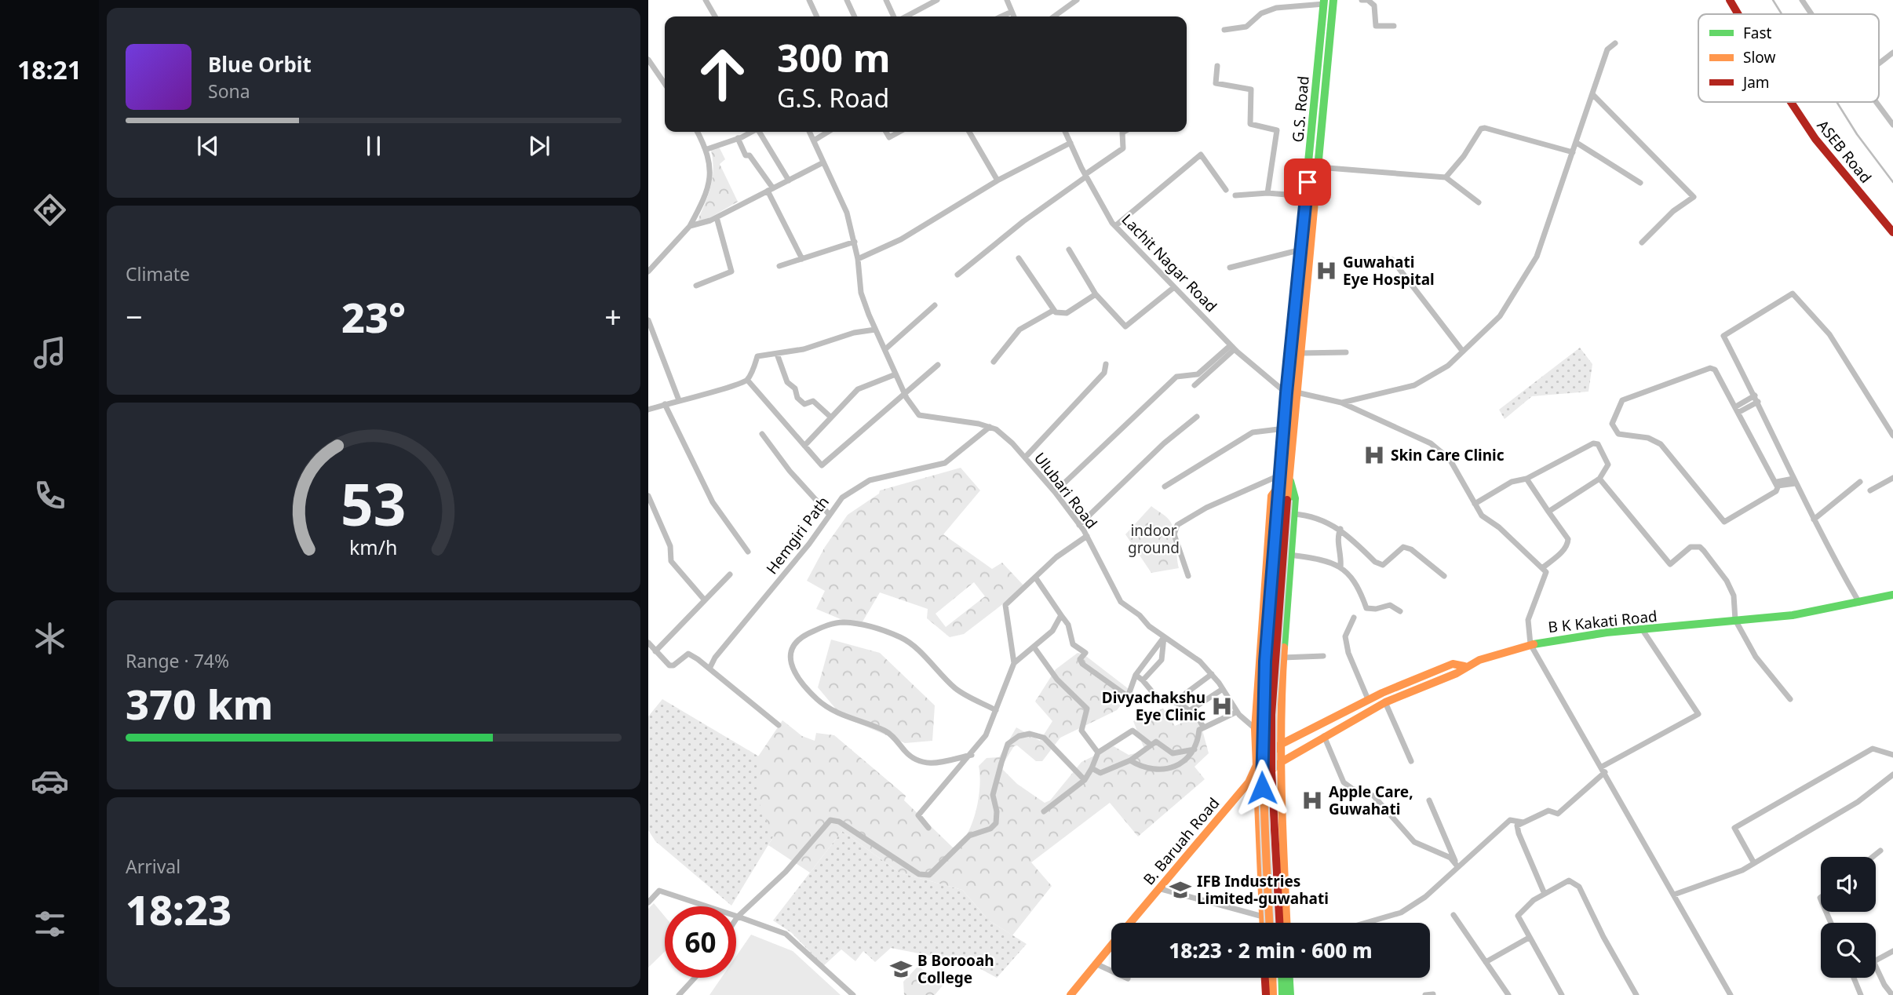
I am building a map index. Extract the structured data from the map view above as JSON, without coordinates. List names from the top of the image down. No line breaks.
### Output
{"streets":{"main road":["G.S. Road","ASEB Road","B K Kakati Road","B. Baruah Road"],"street":["Lachit Nagar Road","Ulubari Road","Hemgiri Path"]},"crossings":[["G.S. Road","Lachit Nagar Road"],["Ulubari Road","Hemgiri Path"],["B K Kakati Road","B. Baruah Road"]],"parks":["indoor ground"],"places":{"hospital":["Guwahati Eye Hospital","Skin Care Clinic","Divyachakshu Eye Clinic","Apple Care, Guwahati"],"school or university":["IFB Industries Limited-guwahati","B Borooah College"]},"legend":["Fast","Slow","Jam"],"page":{"tabs":"18:21","turn":["300 m","G.S. Road"],"song":["Blue Orbit","Sona"],"tile":["Climate",["Range · 74%","370 km"],["Arrival","18:23"]],"heat":["−","23°","+"],"limit":"60","trip":"18:23 · 2 min · 600 m","gauge":["53","km/h"]}}
